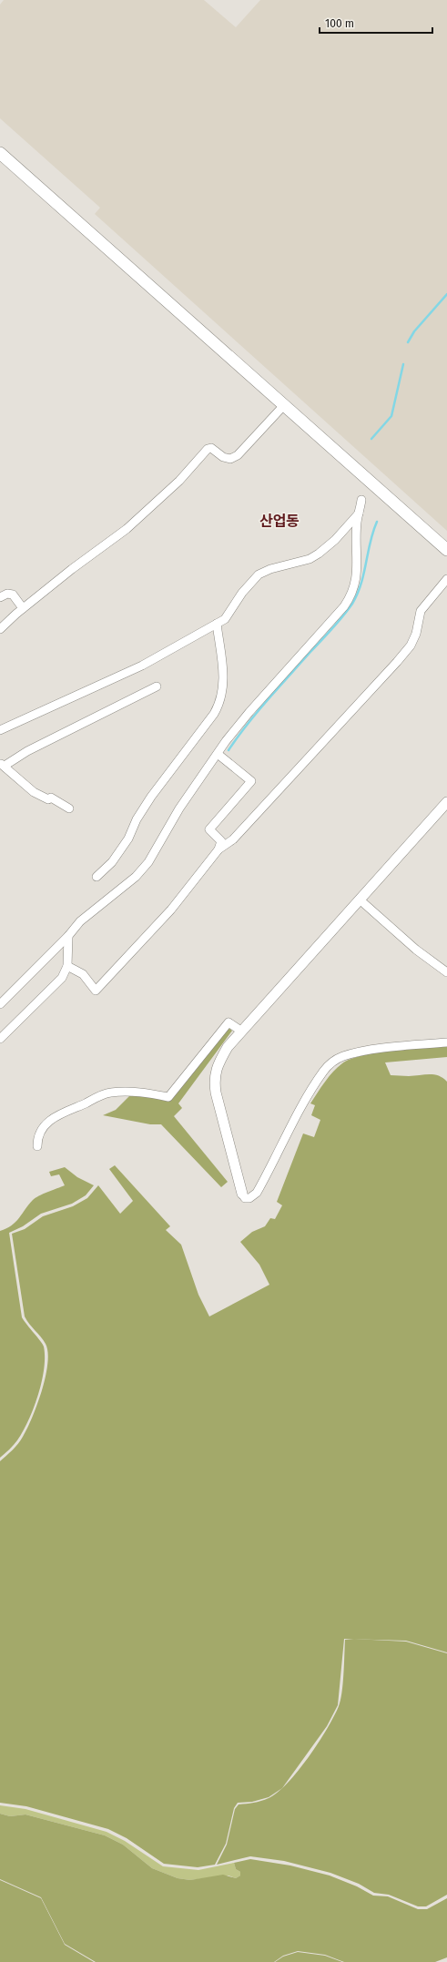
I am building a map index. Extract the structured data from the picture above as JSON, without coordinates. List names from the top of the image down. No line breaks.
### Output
{"districts":["산업동"],"scale_bar":"100 m"}
